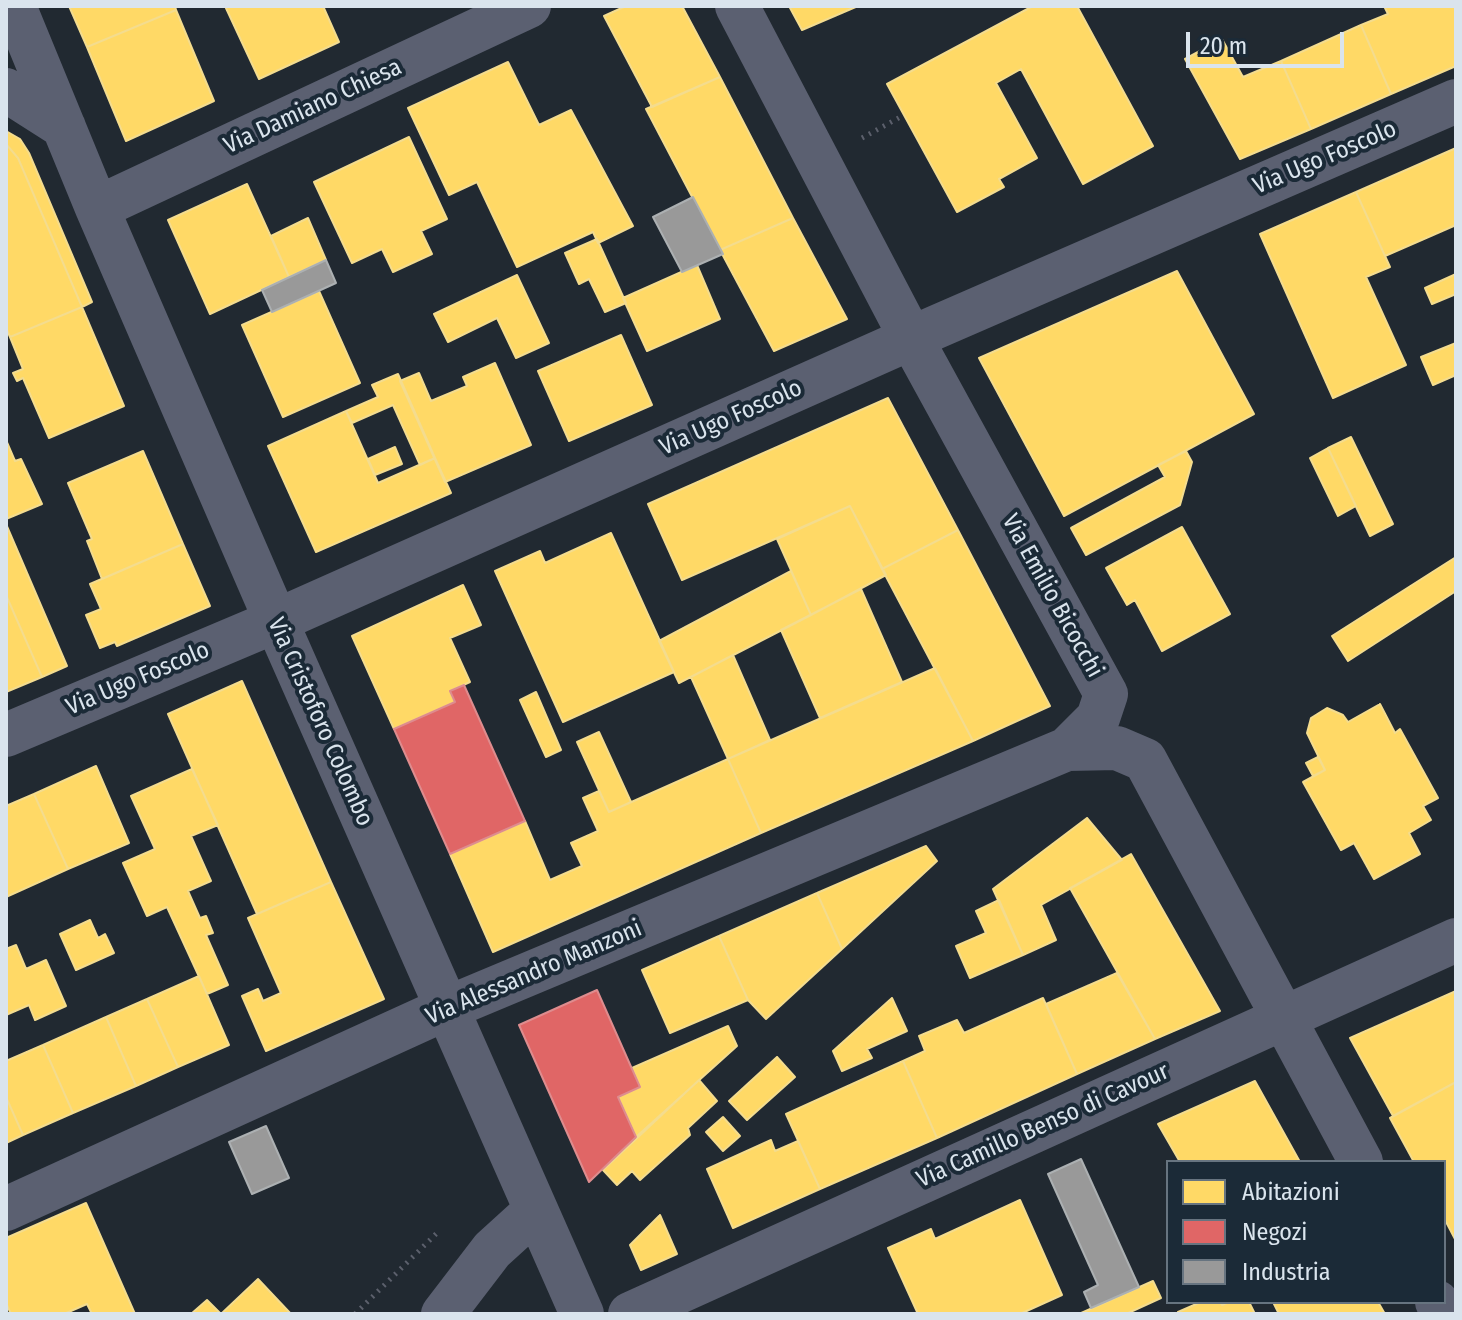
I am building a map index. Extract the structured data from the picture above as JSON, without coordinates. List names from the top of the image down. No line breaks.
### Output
{"streets":{"street":["Via Damiano Chiesa","Via Ugo Foscolo","Via Emilio Bicocchi","Via Cristoforo Colombo","Via Alessandro Manzoni","Via Camillo Benso di Cavour"]},"crossings":[["Via Damiano Chiesa","Via Cristoforo Colombo"],["Via Ugo Foscolo","Via Emilio Bicocchi"],["Via Ugo Foscolo","Via Cristoforo Colombo"],["Via Emilio Bicocchi","Via Alessandro Manzoni"],["Via Cristoforo Colombo","Via Alessandro Manzoni"]],"legend":["Abitazioni","Negozi","Industria"],"scale_bar":"20 m"}
